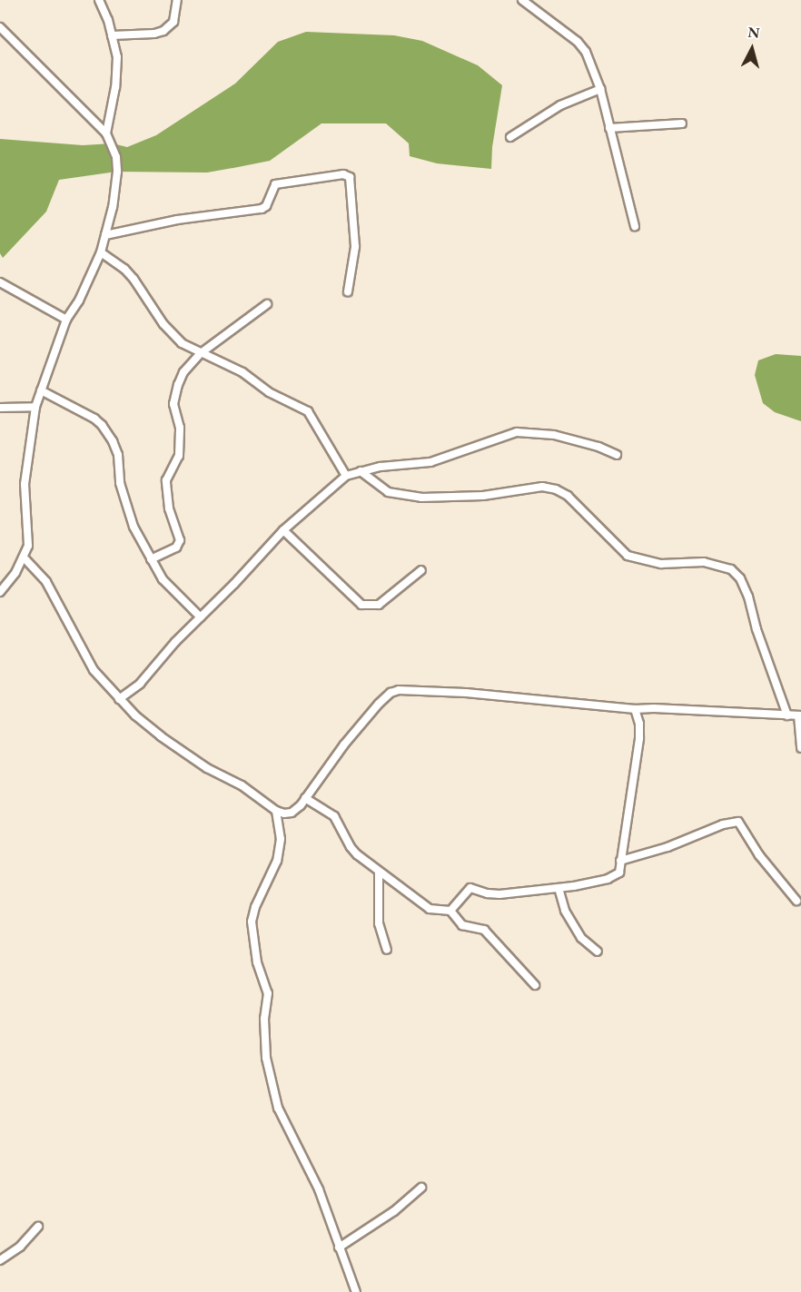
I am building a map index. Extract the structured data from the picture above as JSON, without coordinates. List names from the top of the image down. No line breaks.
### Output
{"north":"top"}
